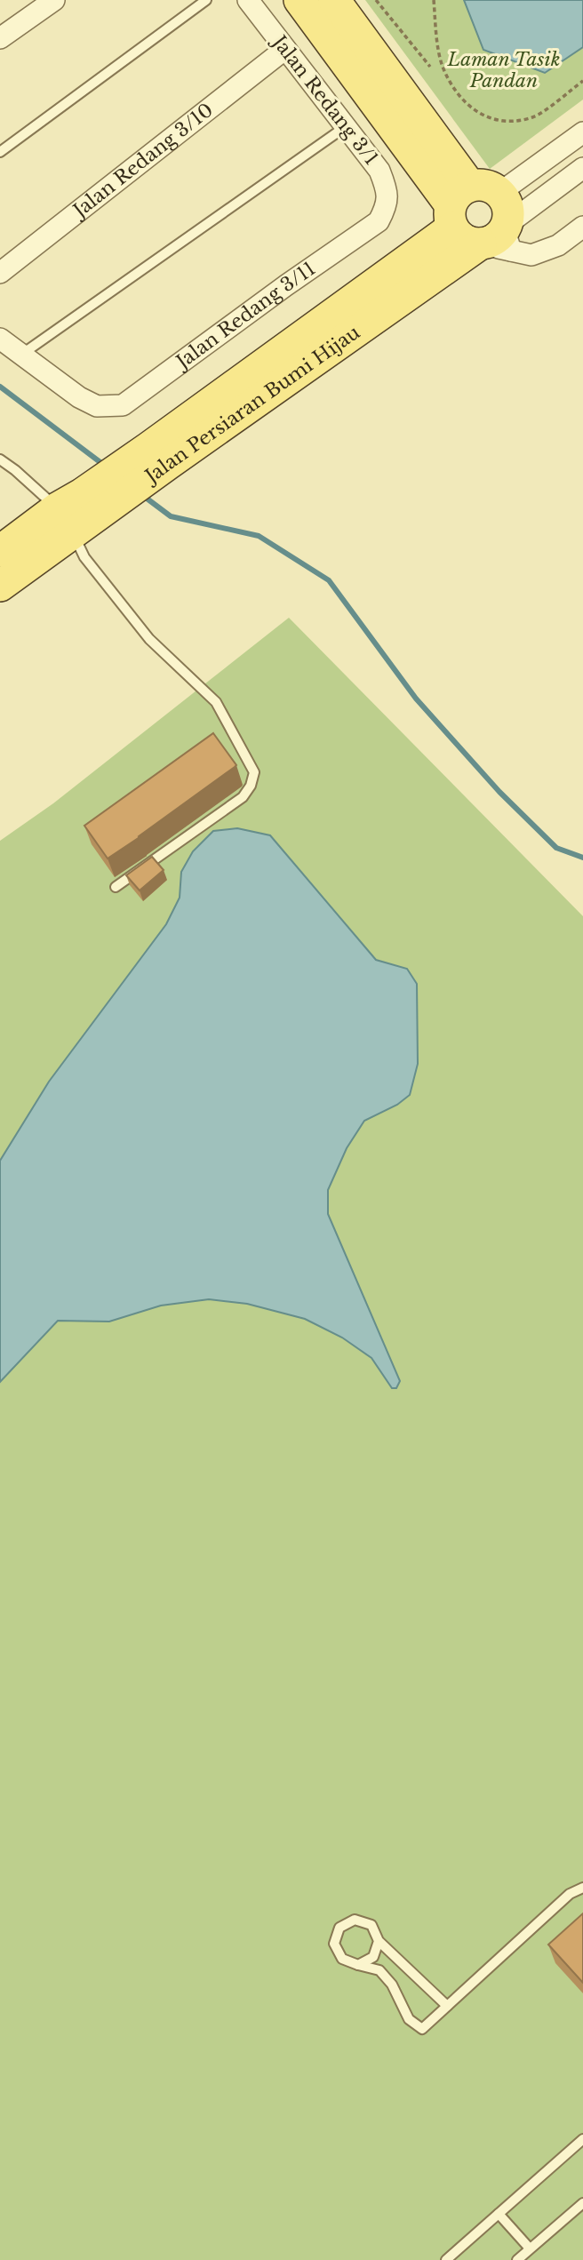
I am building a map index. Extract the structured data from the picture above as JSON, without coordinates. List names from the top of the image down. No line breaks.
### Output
{"streets":{"main road":["Jalan Persiaran Bumi Hijau"],"street":["Jalan Redang 3/1","Jalan Redang 3/10","Jalan Redang 3/11"]},"crossings":[["Jalan Redang 3/1","Jalan Redang 3/10"],["Jalan Redang 3/1","Jalan Redang 3/11"]],"parks":["Laman Tasik Pandan"]}
